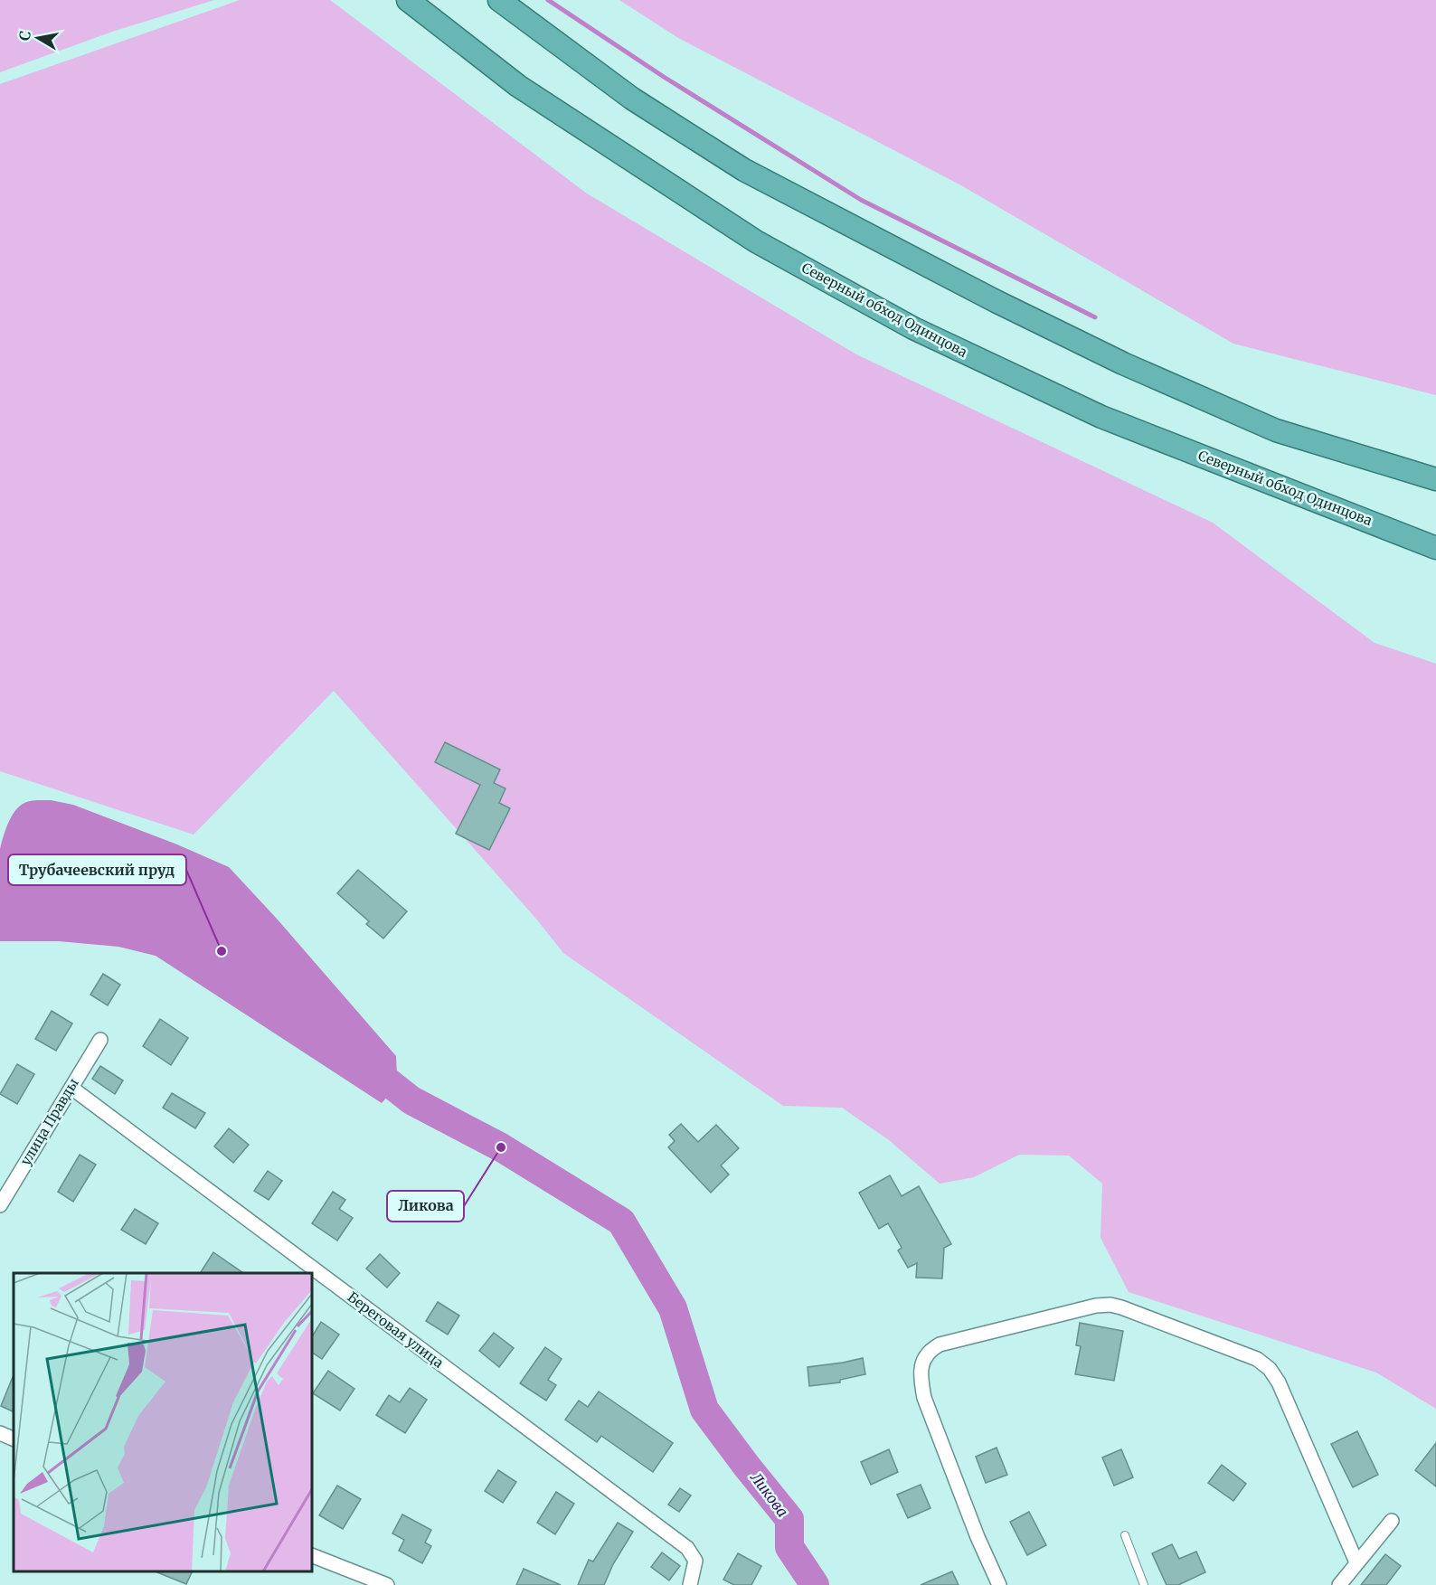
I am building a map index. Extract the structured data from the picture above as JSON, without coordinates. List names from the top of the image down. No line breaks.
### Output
{"streets":{"highway":["Северный обход Одинцова"],"street":["улица Правды","Береговая улица"]},"crossings":[["улица Правды","Береговая улица"]],"water":["Ликова"],"places":["Трубачеевский пруд","Ликова"],"north":"left"}
